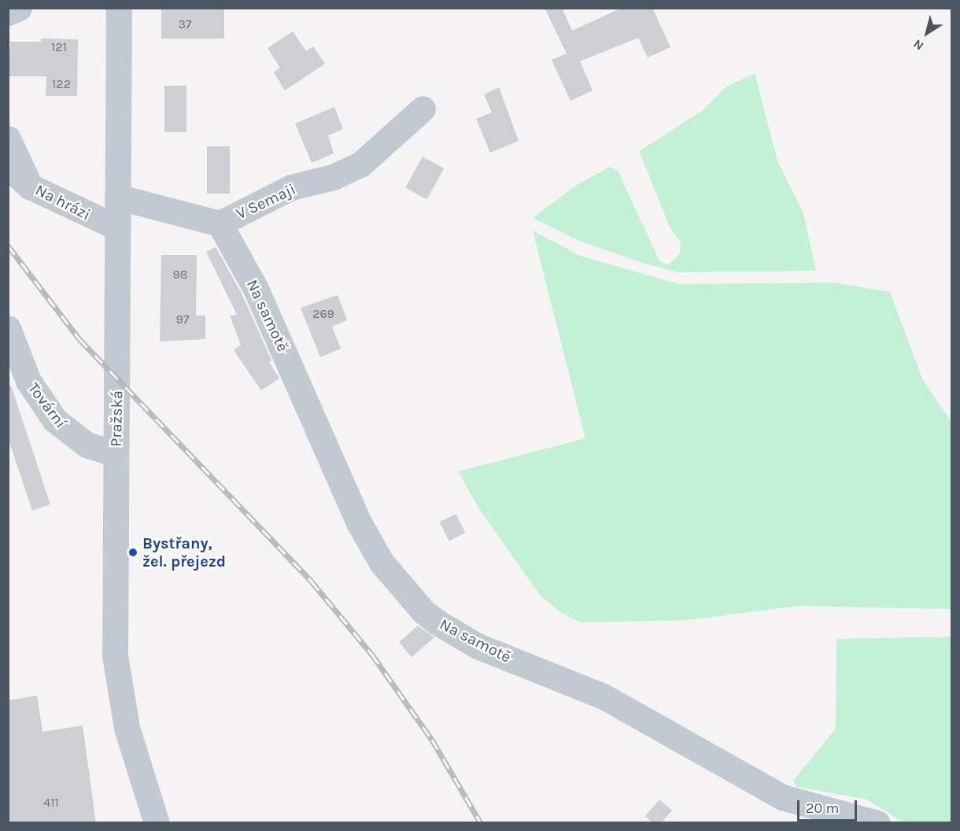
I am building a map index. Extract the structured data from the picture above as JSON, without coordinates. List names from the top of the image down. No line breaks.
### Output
{"streets":{"street":["V Semaji","Na hrázi","Na samotě","Tovární","Pražská"]},"crossings":[["V Semaji","Na samotě"],["V Semaji","Pražská"],["Na hrázi","Pražská"],["Tovární","Pražská"]],"places":["Bystřany, žel. přejezd"],"house_numbers":["37","121","122","98","269","97","411"],"scale_bar":"20 m","north":"bottom left"}
